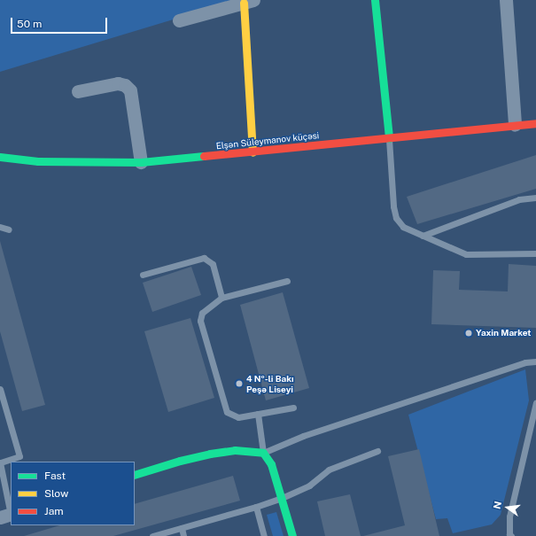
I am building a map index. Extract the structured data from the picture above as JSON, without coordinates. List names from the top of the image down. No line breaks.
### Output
{"streets":{"street":["Elşən Süleymanov küçəsi"]},"places":["Yaxin Market","4 №-li Bakı Peşə Liseyi"],"legend":["Fast","Slow","Jam"],"scale_bar":"50 m","north":"left"}
